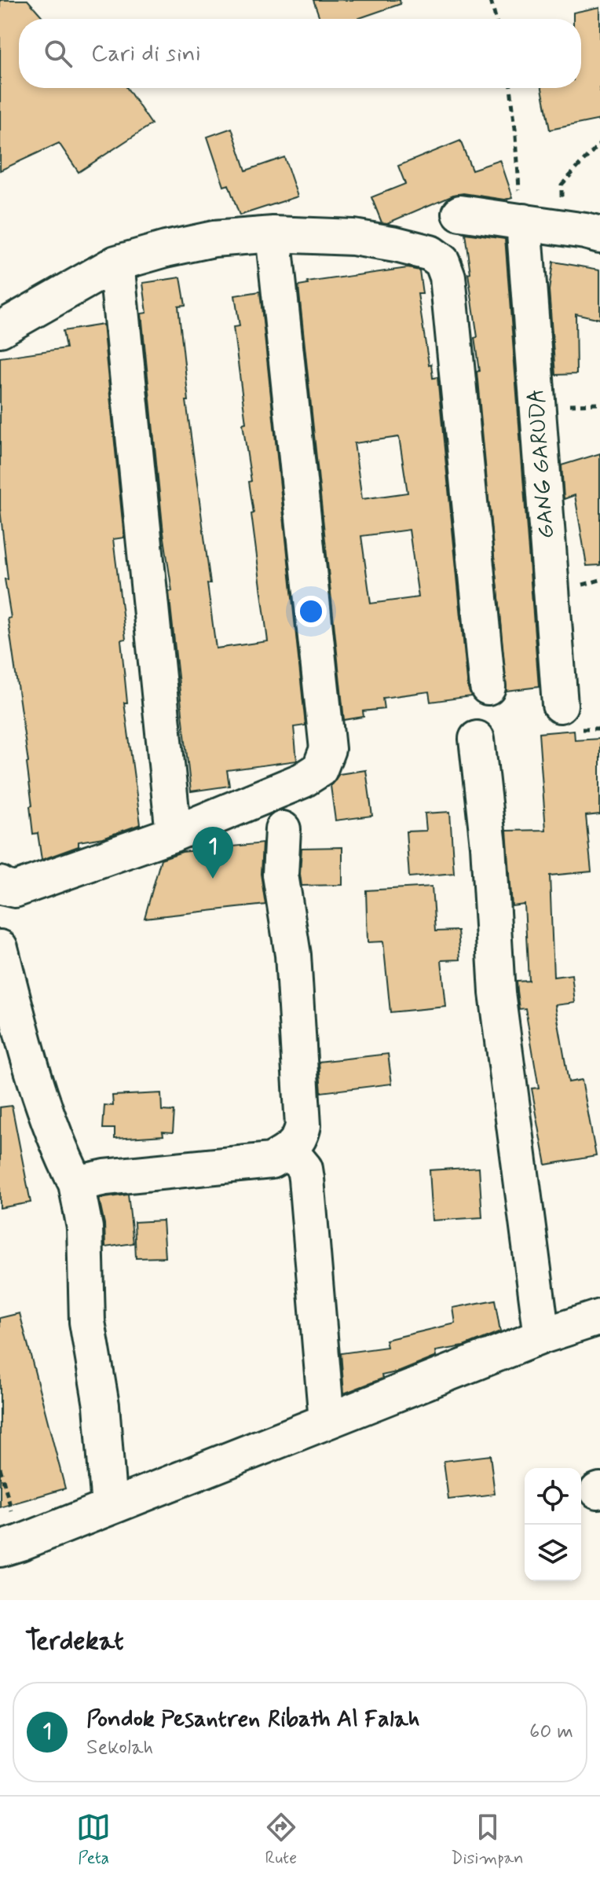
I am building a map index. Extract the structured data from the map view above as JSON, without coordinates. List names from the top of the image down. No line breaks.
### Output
{"streets":{"street":["GANG GARUDA"]},"page":{"search":"Cari di sini","pins":"1","heading":"Terdekat","list":[{"mark":"1","name":"Pondok Pesantren Ribath Al Falah","note":"Sekolah","value":"60 m"}],"nav":["Peta","Rute","Disimpan"]}}
